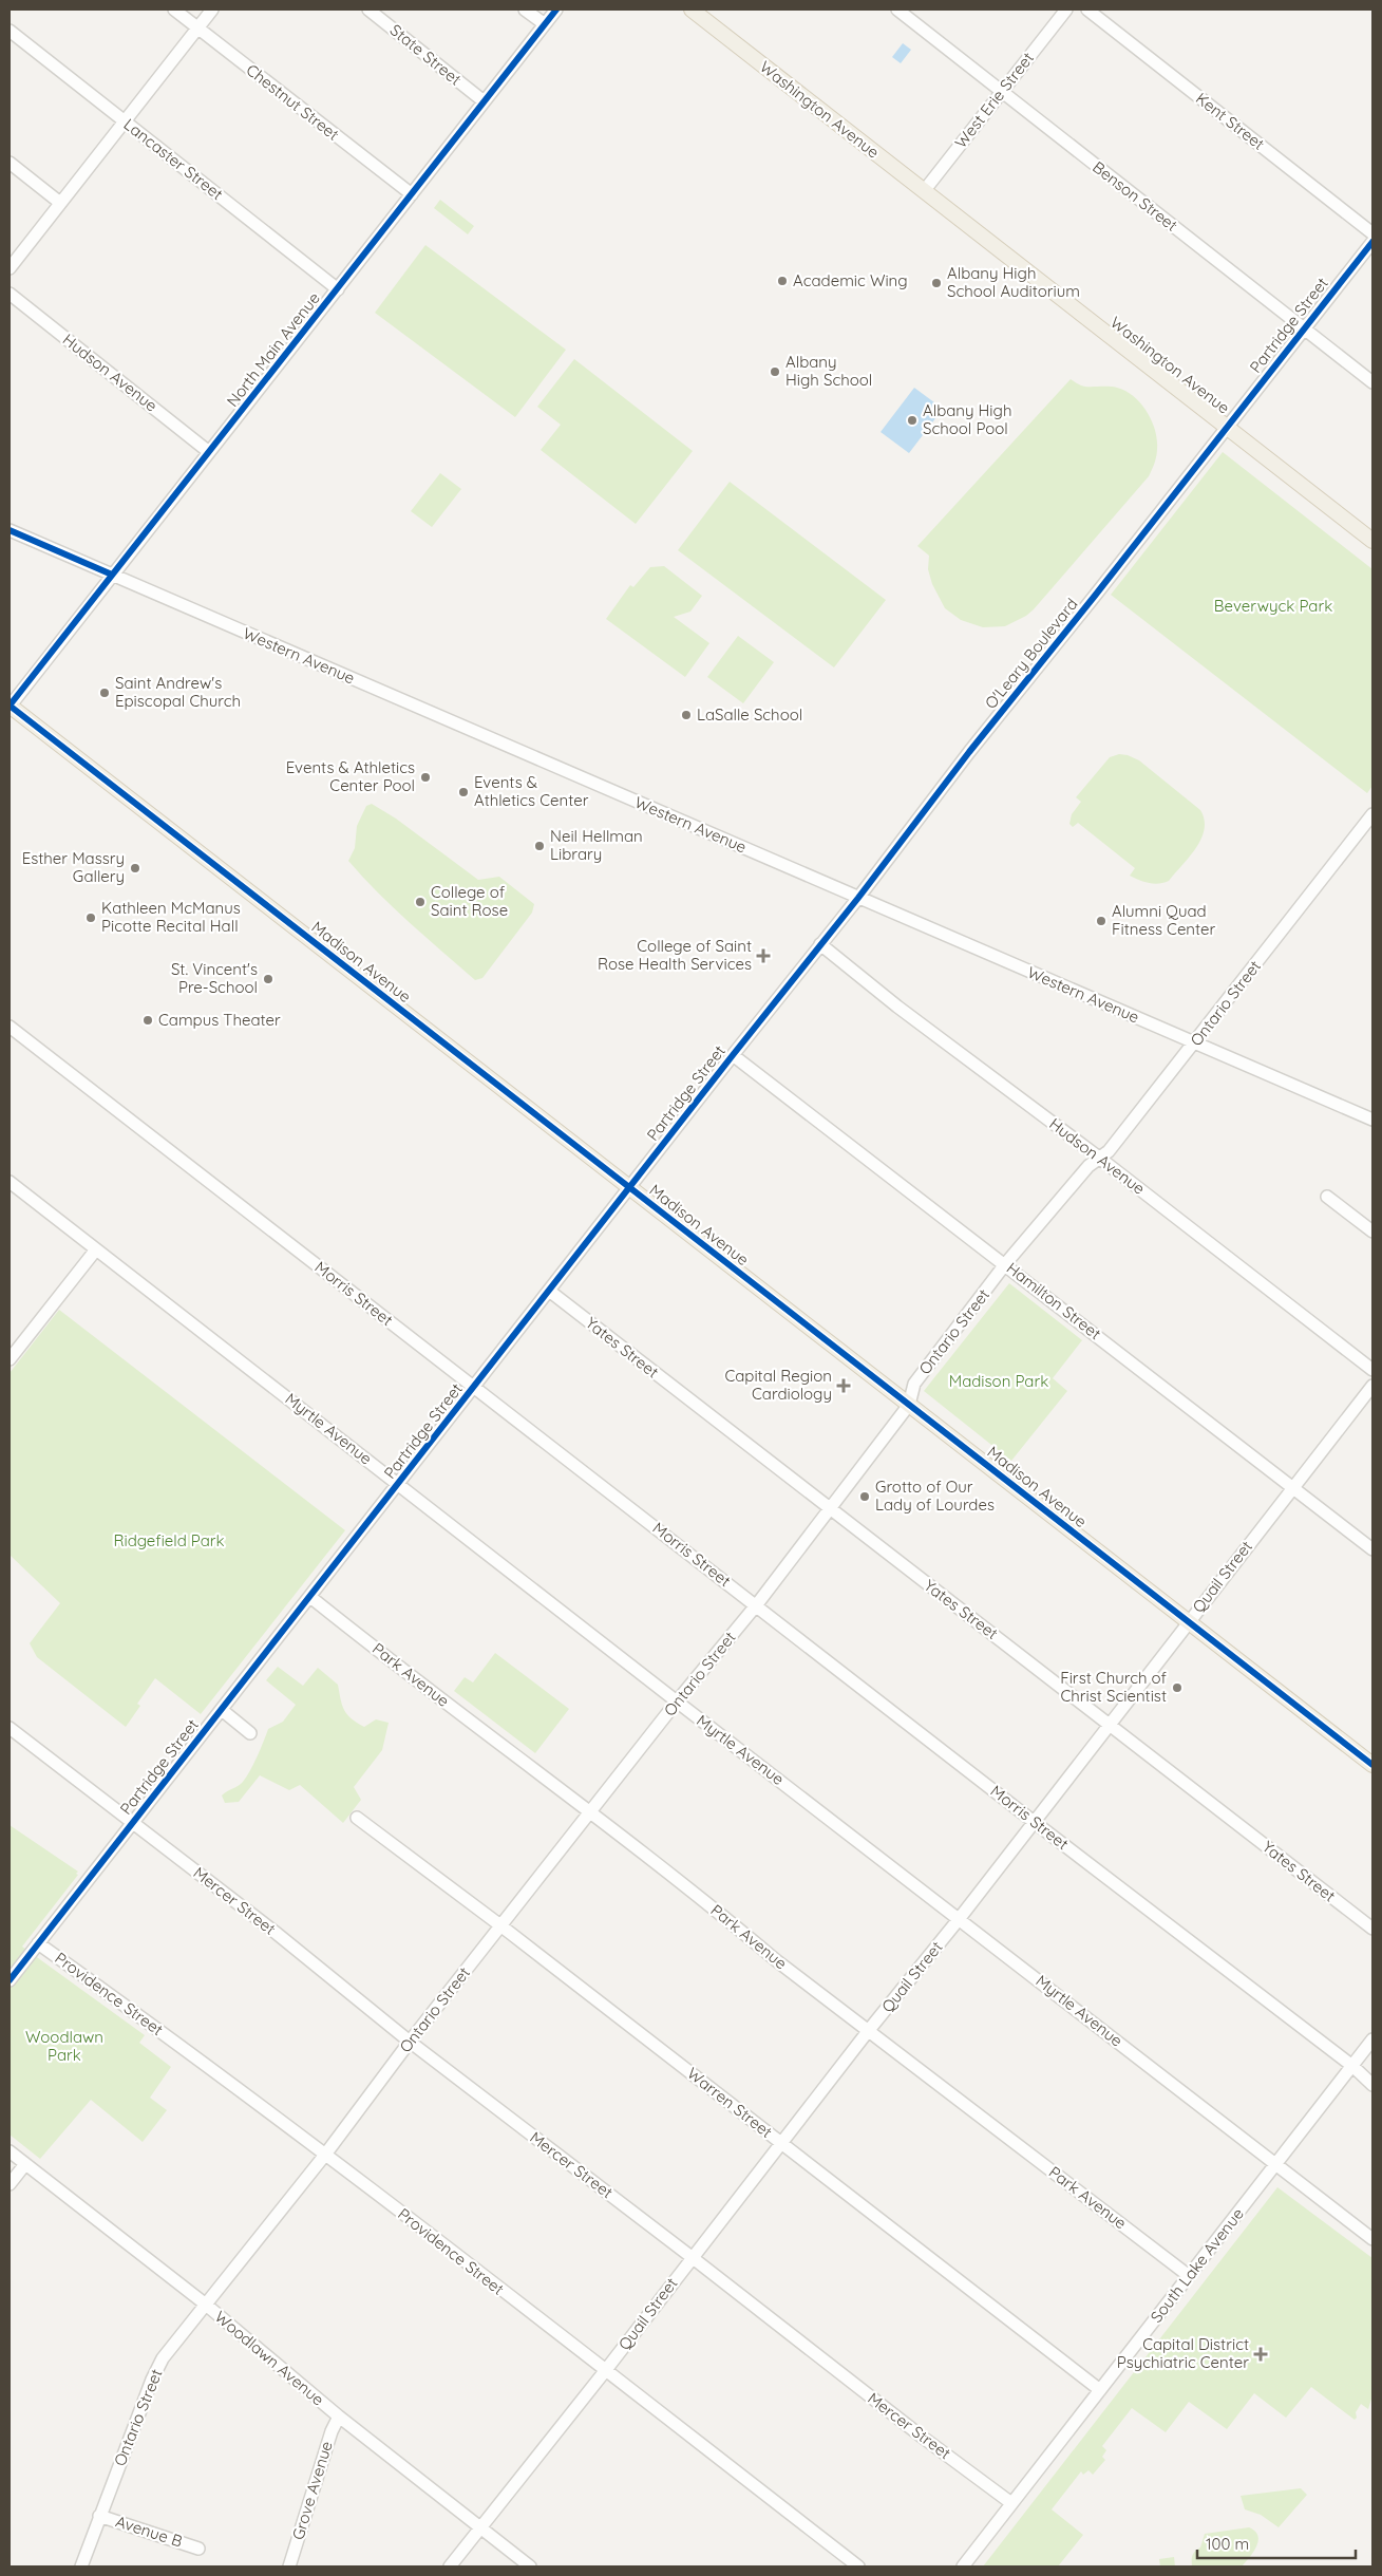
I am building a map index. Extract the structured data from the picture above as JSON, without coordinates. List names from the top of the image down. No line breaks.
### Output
{"streets":{"main road":["Washington Avenue","Madison Avenue"],"street":["State Street","West Erie Street","Chestnut Street","Kent Street","Lancaster Street","Benson Street","Partridge Street","North Main Avenue","Hudson Avenue","O'Leary Boulevard","Western Avenue","Ontario Street","Morris Street","Hamilton Street","Yates Street","Myrtle Avenue","Quail Street","Park Avenue","Mercer Street","Providence Street","Warren Street","South Lake Avenue","Woodlawn Avenue","Grove Avenue","Avenue B"]},"crossings":[["State Street","North Main Avenue"],["West Erie Street","Washington Avenue"],["West Erie Street","Benson Street"],["Chestnut Street","North Main Avenue"],["Washington Avenue","Partridge Street"],["Washington Avenue","O'Leary Boulevard"],["Lancaster Street","North Main Avenue"],["Benson Street","Partridge Street"],["Partridge Street","Hudson Avenue"],["Partridge Street","O'Leary Boulevard"],["Partridge Street","Western Avenue"],["Partridge Street","Madison Avenue"],["Partridge Street","Morris Street"],["Partridge Street","Hamilton Street"],["Partridge Street","Yates Street"],["Partridge Street","Myrtle Avenue"],["Partridge Street","Park Avenue"],["Partridge Street","Mercer Street"],["Partridge Street","Providence Street"],["North Main Avenue","Hudson Avenue"],["North Main Avenue","Western Avenue"],["North Main Avenue","Madison Avenue"],["Hudson Avenue","Ontario Street"],["O'Leary Boulevard","Western Avenue"],["Western Avenue","Ontario Street"],["Madison Avenue","Ontario Street"],["Madison Avenue","Quail Street"],["Ontario Street","Morris Street"],["Ontario Street","Hamilton Street"],["Ontario Street","Yates Street"],["Ontario Street","Myrtle Avenue"],["Ontario Street","Park Avenue"],["Ontario Street","Mercer Street"],["Ontario Street","Providence Street"],["Ontario Street","Warren Street"],["Ontario Street","Woodlawn Avenue"],["Ontario Street","Avenue B"],["Morris Street","Quail Street"],["Morris Street","South Lake Avenue"],["Hamilton Street","Quail Street"],["Yates Street","Quail Street"],["Myrtle Avenue","Quail Street"],["Myrtle Avenue","South Lake Avenue"],["Quail Street","Park Avenue"],["Quail Street","Mercer Street"],["Quail Street","Providence Street"],["Quail Street","Warren Street"],["Quail Street","Woodlawn Avenue"],["Park Avenue","South Lake Avenue"],["Mercer Street","South Lake Avenue"],["Warren Street","South Lake Avenue"],["Woodlawn Avenue","Grove Avenue"]],"parks":["Beverwyck Park","Madison Park","Ridgefield Park","Woodlawn Park"],"places":{"other":["Academic Wing","Albany High School Auditorium","Albany High School","Albany High School Pool","Saint Andrew's Episcopal Church","LaSalle School","Events & Athletics Center Pool","Events & Athletics Center","Neil Hellman Library","Esther Massry Gallery","College of Saint Rose","Kathleen McManus Picotte Recital Hall","Alumni Quad Fitness Center","St. Vincent's Pre-School","Campus Theater","Grotto of Our Lady of Lourdes","First Church of Christ Scientist"],"health":["College of Saint Rose Health Services","Capital Region Cardiology","Capital District Psychiatric Center"]},"scale_bar":"100 m"}
